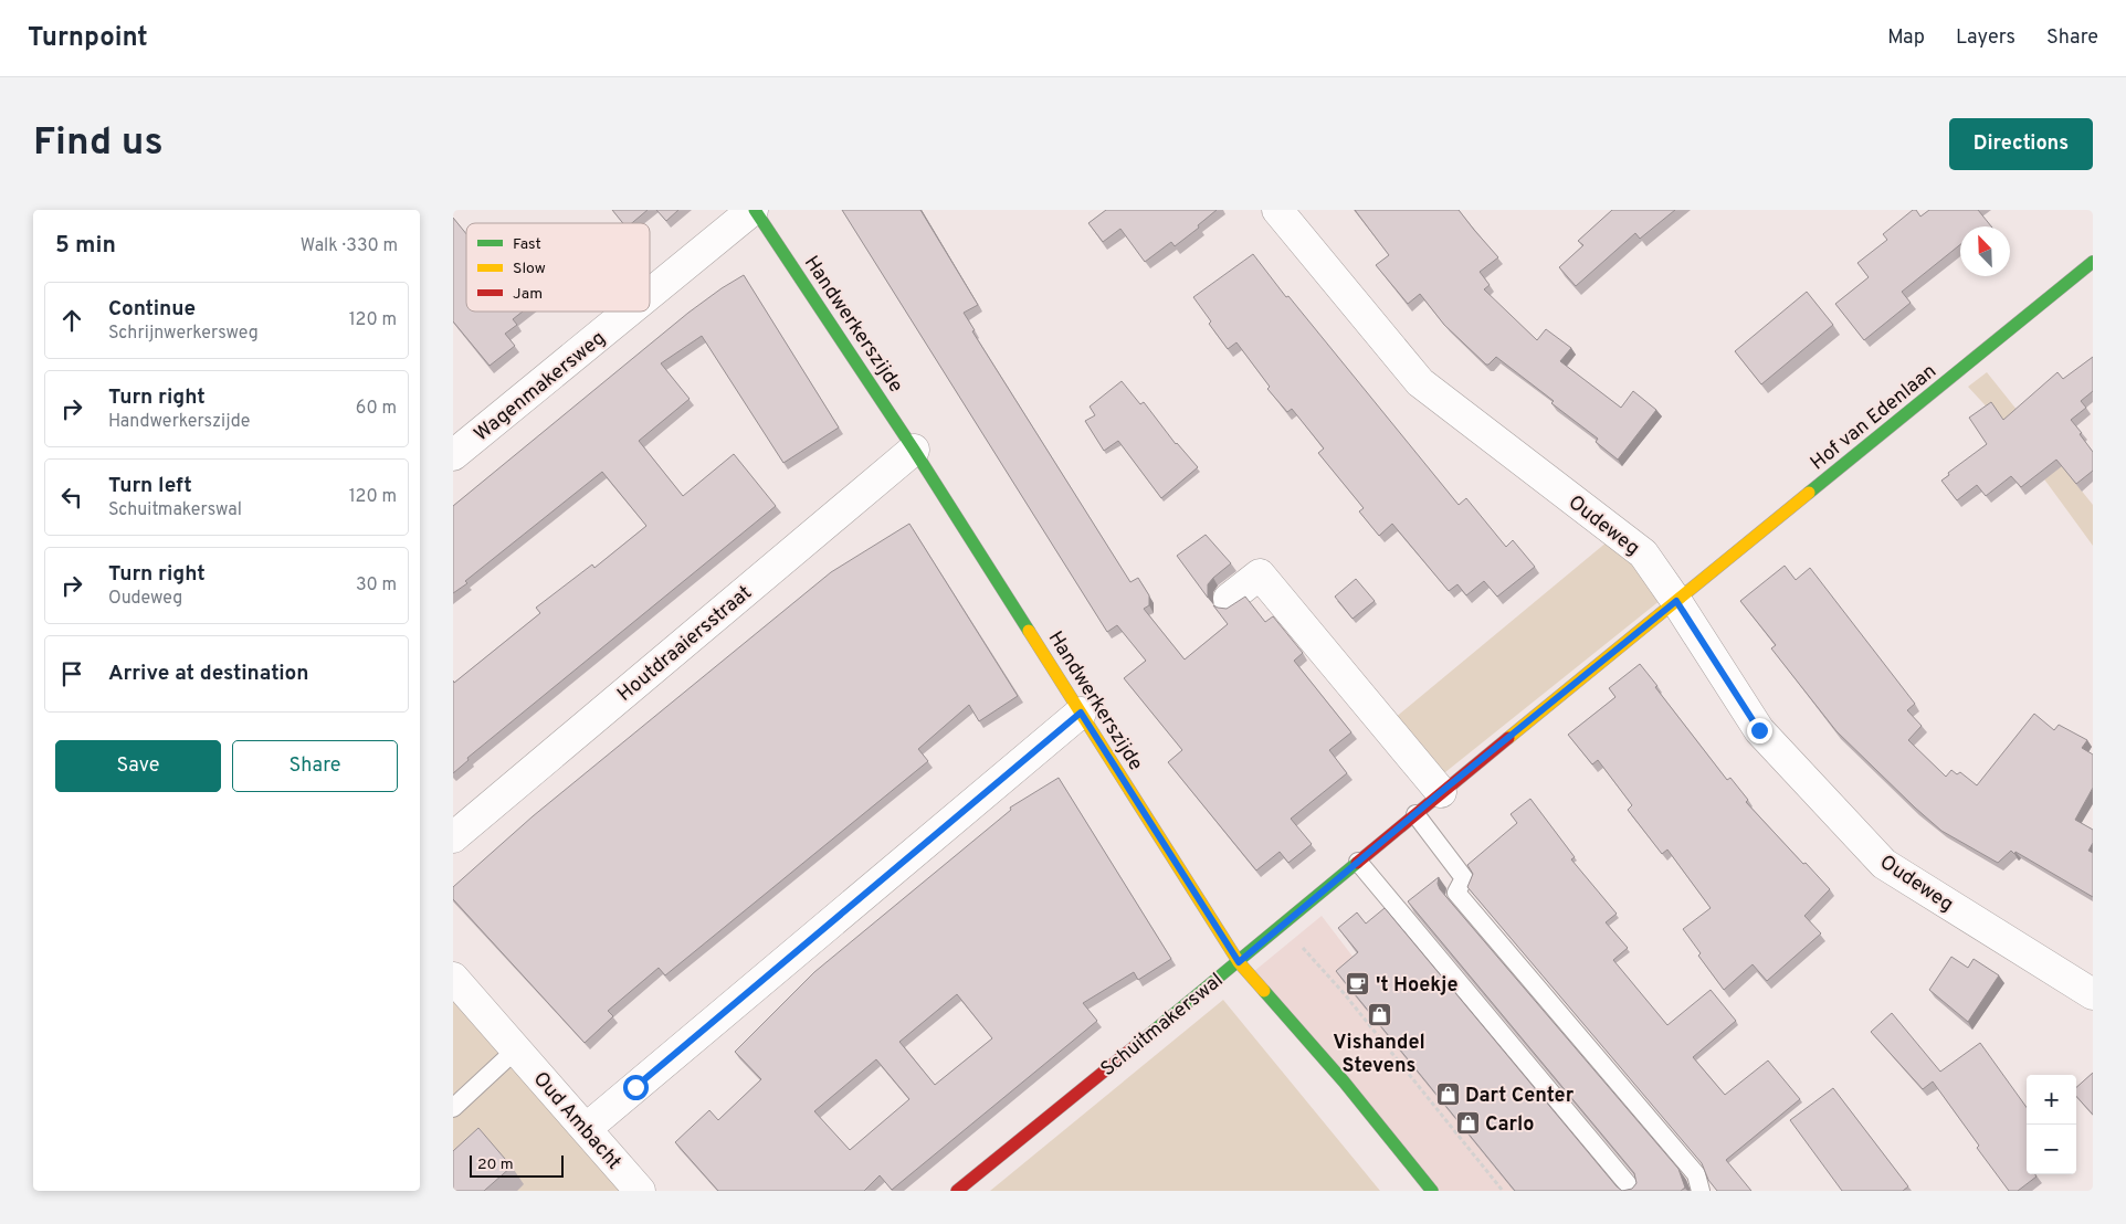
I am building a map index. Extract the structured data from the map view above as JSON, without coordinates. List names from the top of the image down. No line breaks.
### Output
{"streets":{"street":["Handwerkerszijde","Wagenmakersweg","Hof van Edenlaan","Oudeweg","Houtdraaiersstraat","Schuitmakerswal","Oud Ambacht"]},"crossings":[["Handwerkerszijde","Wagenmakersweg"],["Handwerkerszijde","Houtdraaiersstraat"],["Handwerkerszijde","Schuitmakerswal"],["Hof van Edenlaan","Oudeweg"],["Hof van Edenlaan","Schuitmakerswal"],["Oudeweg","Schuitmakerswal"]],"places":{"cafe":["'t Hoekje"],"shop":["Vishandel Stevens","Dart Center","Carlo"]},"legend":["Fast","Slow","Jam"],"scale_bar":"20 m","north":"top left","page":{"header":"Turnpoint","nav":["Map","Layers","Share"],"buttons":["Directions",["Save","Share"]],"title":"Find us","heading":["5 min","Walk · 330 m"],"list":[["Continue","Schrijnwerkersweg","120 m"],["Turn right","Handwerkerszijde","60 m"],["Turn left","Schuitmakerswal","120 m"],["Turn right","Oudeweg","30 m"],"Arrive at destination"],"map_buttons":["+","−"],"scale":"20 m"}}
